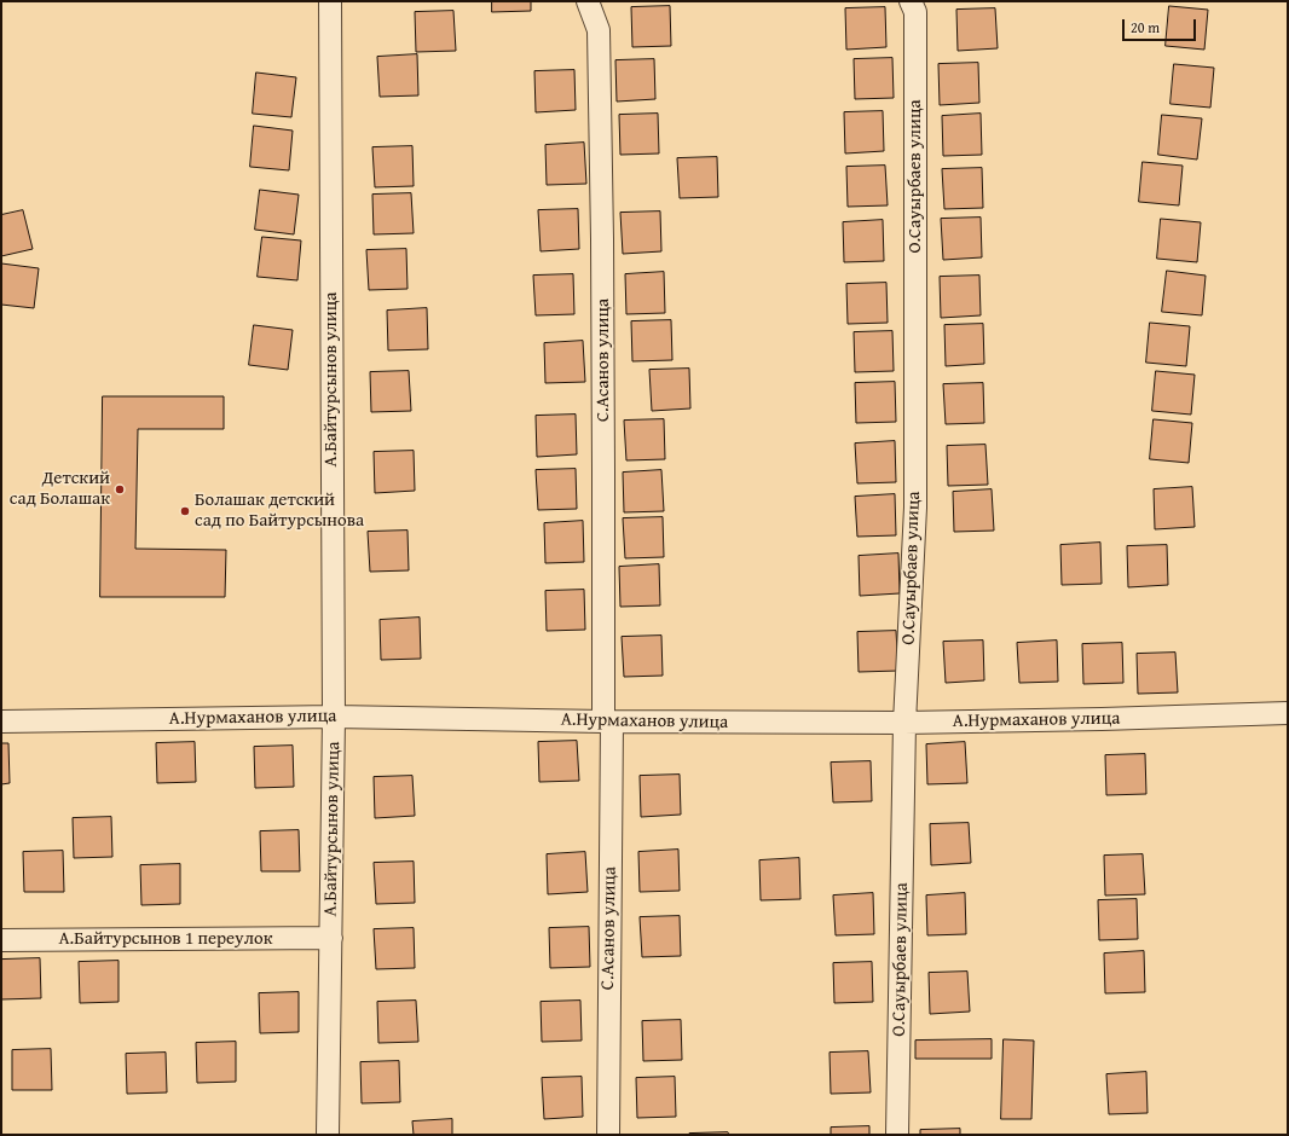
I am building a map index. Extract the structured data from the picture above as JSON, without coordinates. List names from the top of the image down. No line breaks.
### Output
{"streets":{"street":["О.Сауырбаев улица","С.Асанов улица","А.Байтурсынов улица","А.Нурмаханов улица","А.Байтурсынов 1 переулок"]},"crossings":[["О.Сауырбаев улица","А.Нурмаханов улица"],["С.Асанов улица","А.Нурмаханов улица"],["А.Байтурсынов улица","А.Нурмаханов улица"],["А.Байтурсынов улица","А.Байтурсынов 1 переулок"]],"places":["Детский сад Болашак","Болашак детский сад по Байтурсынова"],"scale_bar":"20 m"}
